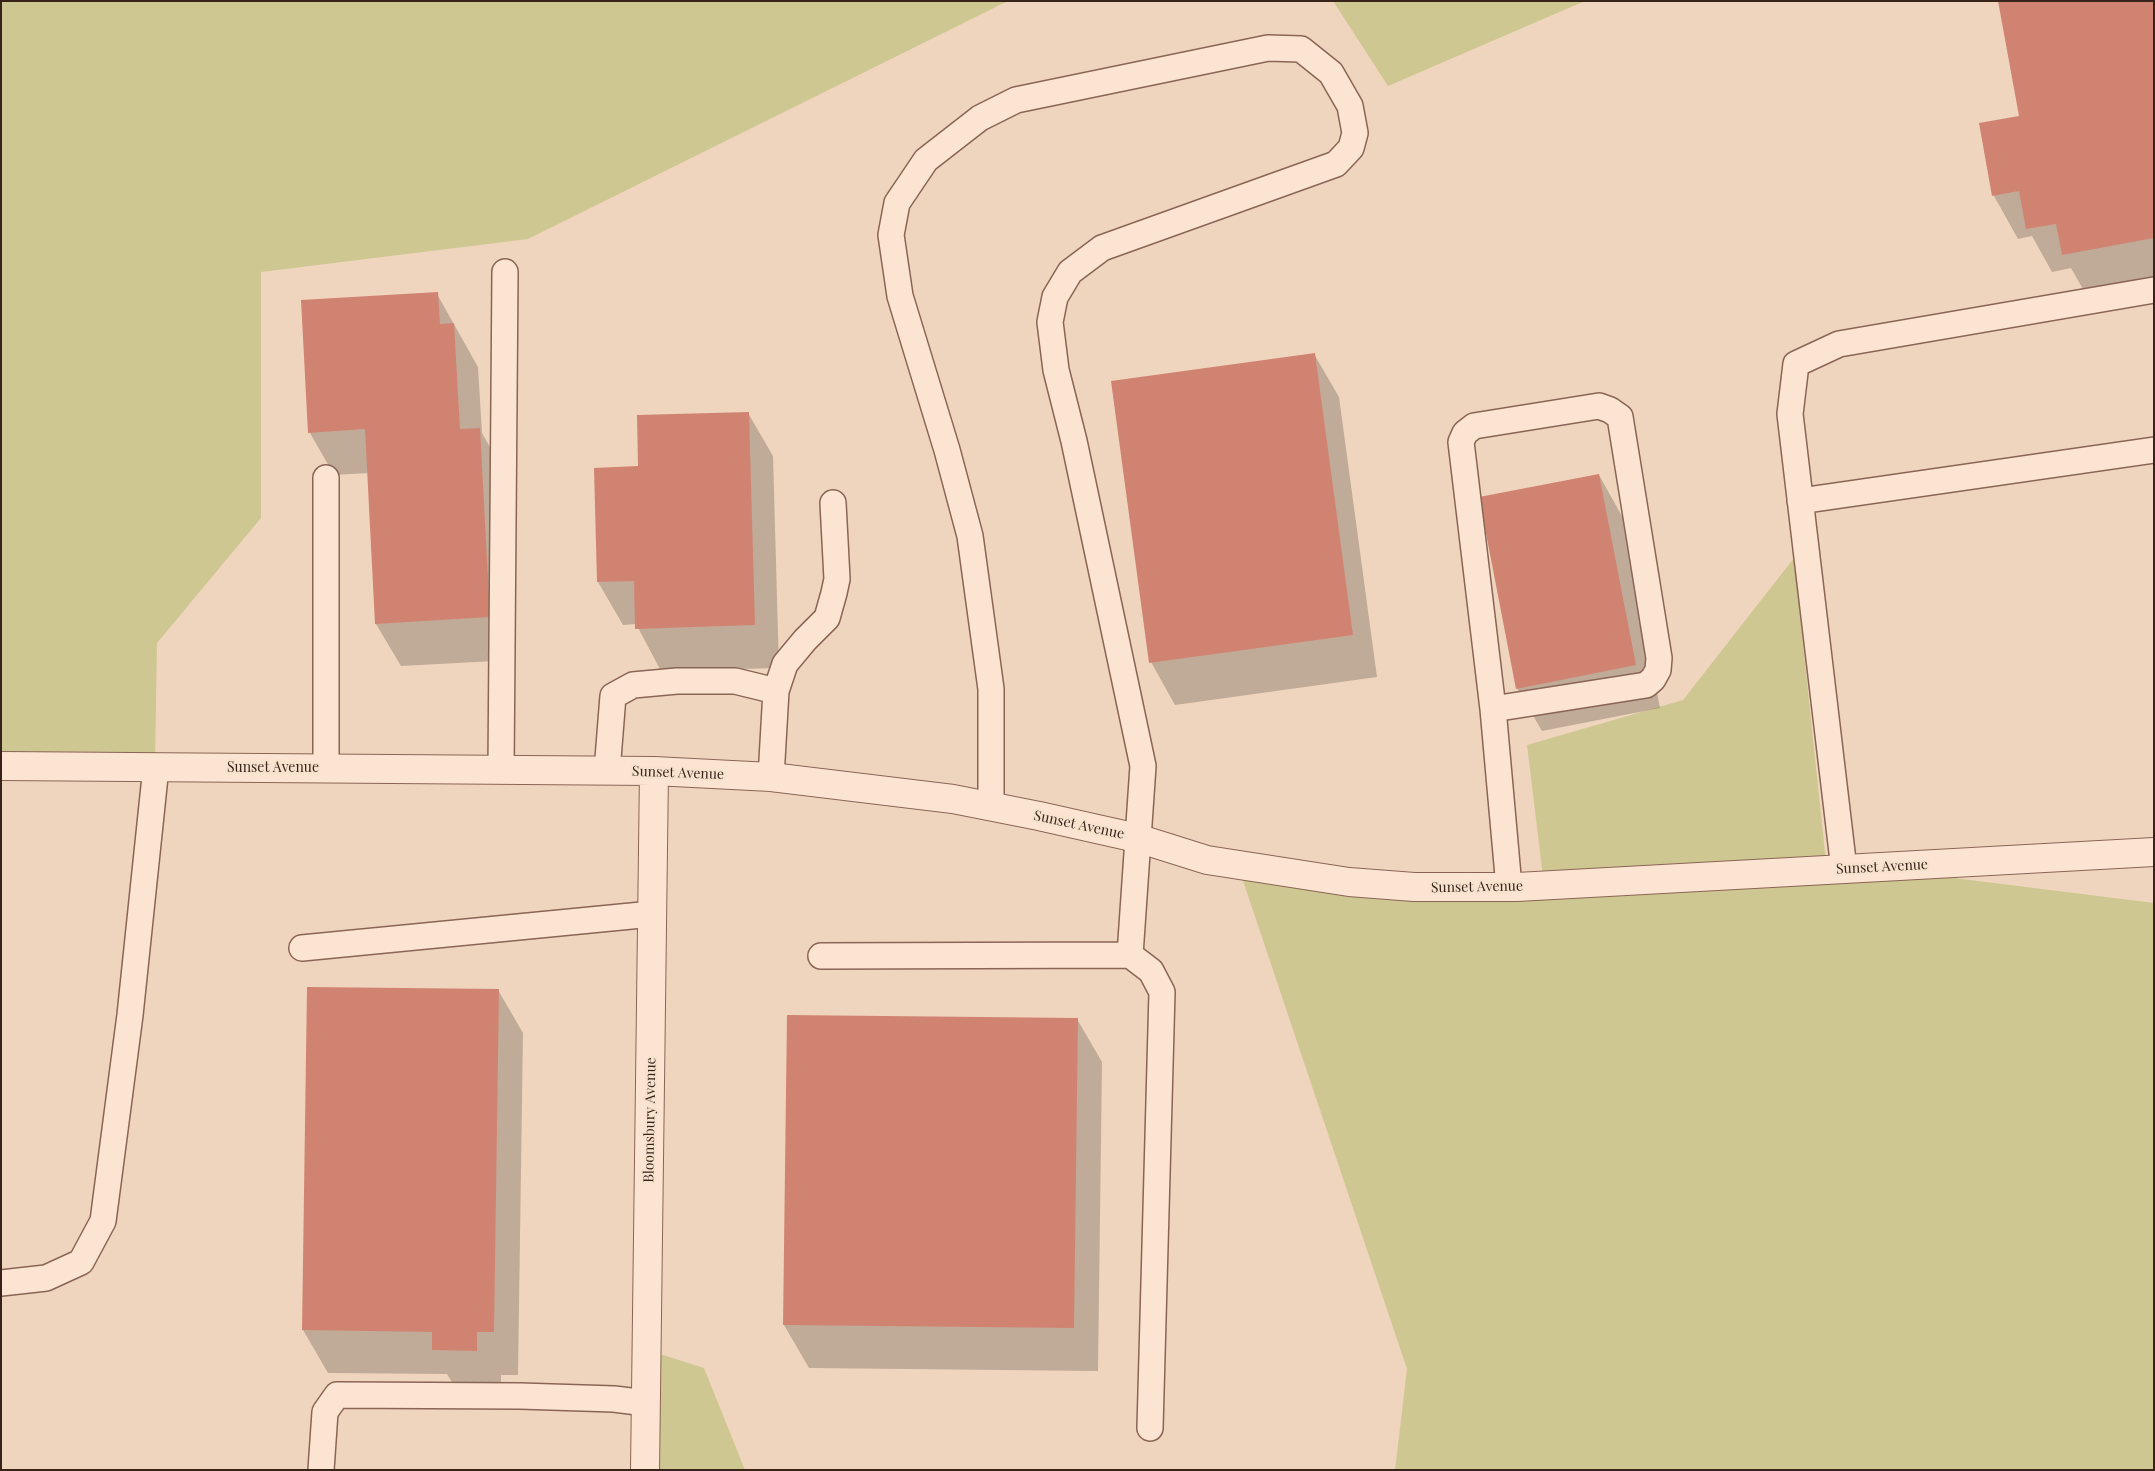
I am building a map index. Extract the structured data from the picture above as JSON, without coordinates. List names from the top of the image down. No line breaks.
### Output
{"streets":{"street":["Sunset Avenue","Bloomsbury Avenue"]},"crossings":[["Sunset Avenue","Bloomsbury Avenue"]]}
